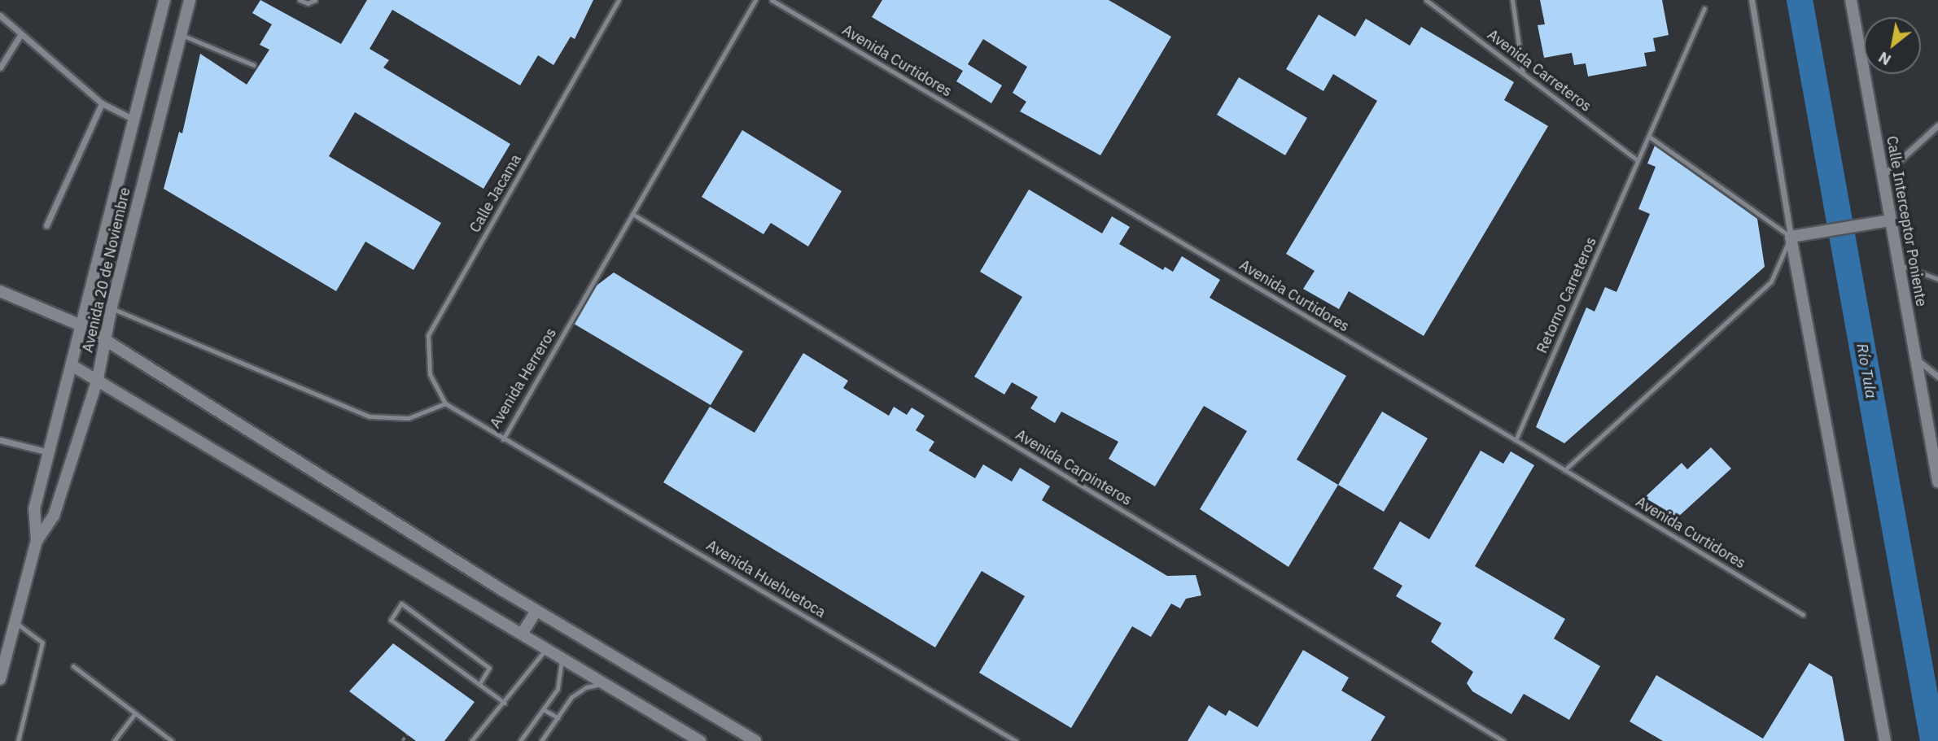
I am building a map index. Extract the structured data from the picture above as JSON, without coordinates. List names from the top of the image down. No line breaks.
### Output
{"streets":{"main road":["Calle Interceptor Poniente","Avenida 20 de Noviembre"],"lane":["Avenida Curtidores","Avenida Carreteros","Calle Jacama","Retorno Carreteros","Avenida Herreros","Avenida Carpinteros","Avenida Huehuetoca"]},"crossings":[["Avenida Curtidores","Retorno Carreteros"],["Avenida Carreteros","Retorno Carreteros"],["Calle Jacama","Avenida Herreros"],["Avenida Herreros","Avenida Carpinteros"],["Avenida Herreros","Avenida Huehuetoca"]],"water":["Río Tula"],"north":"bottom left"}
